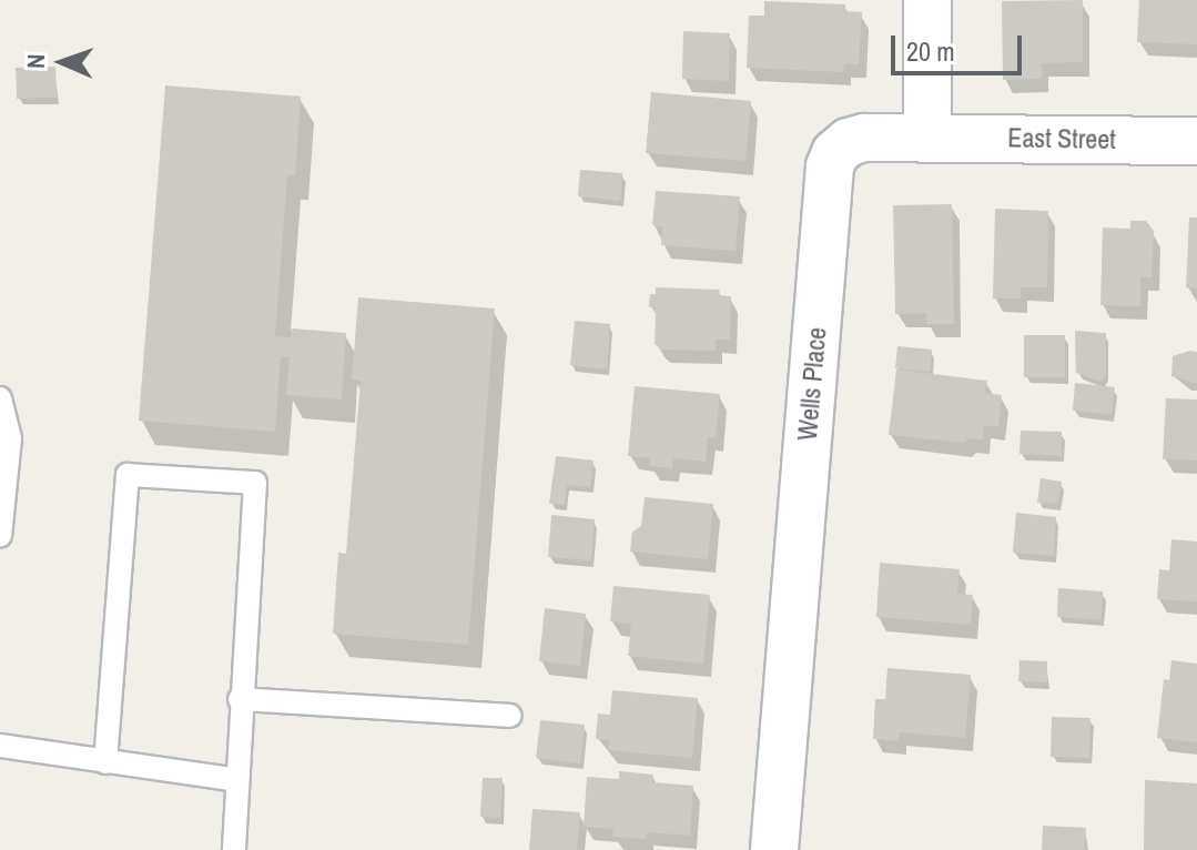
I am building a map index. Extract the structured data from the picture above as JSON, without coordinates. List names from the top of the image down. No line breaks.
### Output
{"streets":{"street":["East Street","Wells Place"]},"crossings":[["East Street","Wells Place"]],"scale_bar":"20 m","north":"left"}
